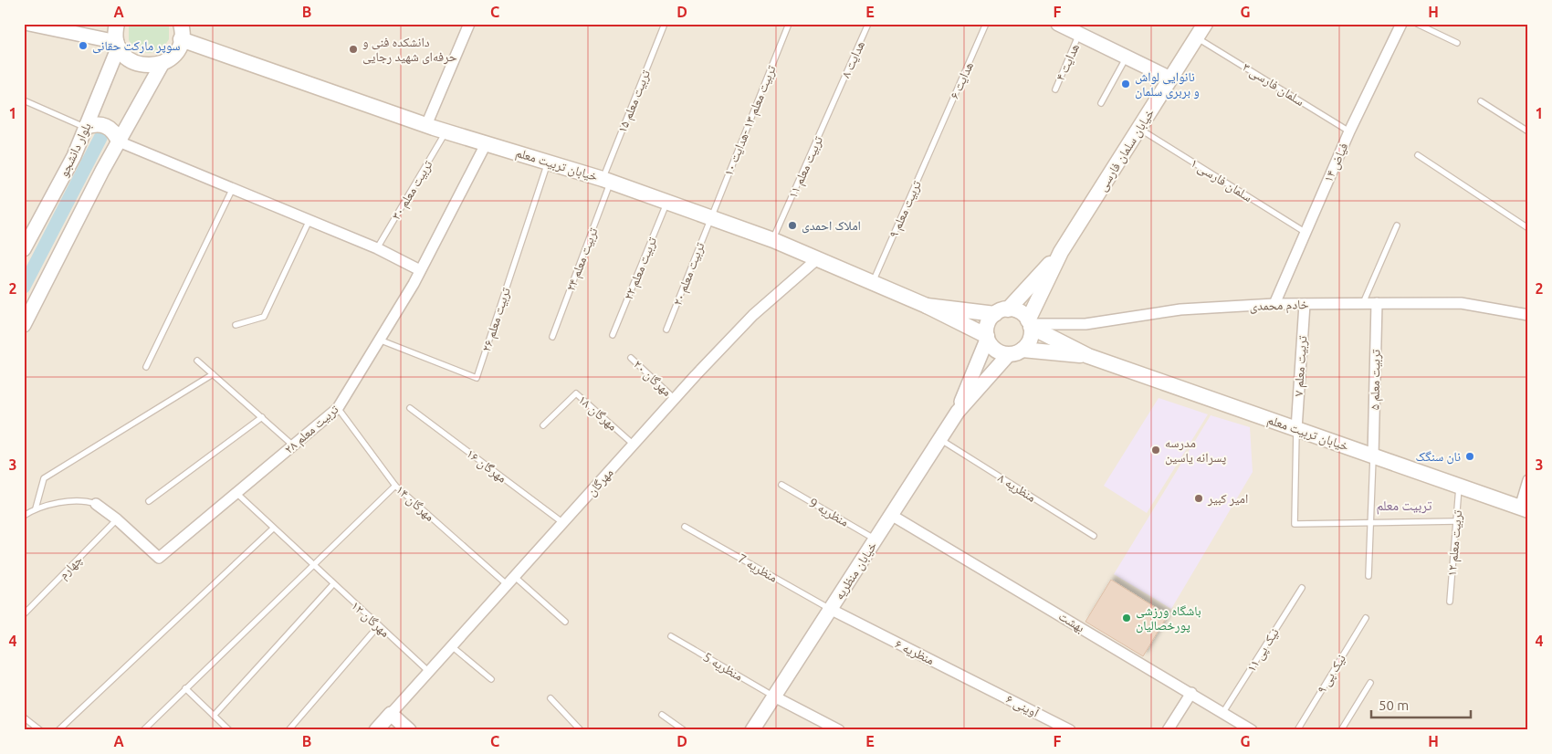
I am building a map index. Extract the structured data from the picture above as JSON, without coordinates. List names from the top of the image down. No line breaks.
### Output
{"streets":{"main road":["خیابان سلمان فارسی","خیابان تربیت معلم"],"street":["بلوار دانشجو","فیاض ۱۴","خادم محمدی","تربیت معلم ۷","تربیت معلم ۵","تربیت معلم ۲۸","مهرگان","خیابان منظریه","بهشت","منظریه ۶","آوینی ۶"],"lane":["هدایت ۸","هدایت ۴","هدایت ۶","سلمان فارسی ۳","تربیت معلم ۱۵","تربیت معلم ۱۳ -هدایت ۱۰","تربیت معلم ۱۱","سلمان فارسی ۱","تربیت معلم ۳۰","تربیت معلم ۹","تربیت معلم ۲۴","تربیت معلم ۲۲","تربیت معلم ۲۰","تربیت معلم ۲۶","مهرگان ۲۰","مهرگان ۱۸","مهرگان ۱۶","منظریه ۸","مهرگان ۱۴","منظریه 9","تربیت معلم ۱۲","چهارم","منظریه 7","مهرگان ۱۲","نیک پی ۱۱","منظریه 5","نیک پی ۹"]},"crossings":[["هدایت ۸","تربیت معلم ۱۱"],["هدایت ۶","تربیت معلم ۹"],["سلمان فارسی ۳","خیابان سلمان فارسی"],["سلمان فارسی ۳","فیاض ۱۴"],["تربیت معلم ۱۵","خیابان تربیت معلم"],["تربیت معلم ۱۵","تربیت معلم ۲۴"],["تربیت معلم ۱۳ -هدایت ۱۰","خیابان تربیت معلم"],["تربیت معلم ۱۳ -هدایت ۱۰","تربیت معلم ۲۰"],["خیابان سلمان فارسی","سلمان فارسی ۱"],["فیاض ۱۴","سلمان فارسی ۱"],["فیاض ۱۴","خادم محمدی"],["خیابان تربیت معلم","تربیت معلم ۱۱"],["خیابان تربیت معلم","تربیت معلم ۳۰"],["خیابان تربیت معلم","تربیت معلم ۹"],["خیابان تربیت معلم","تربیت معلم ۲۴"],["خیابان تربیت معلم","تربیت معلم ۲۲"],["خیابان تربیت معلم","تربیت معلم ۲۰"],["خیابان تربیت معلم","تربیت معلم ۲۶"],["خیابان تربیت معلم","تربیت معلم ۷"],["خیابان تربیت معلم","تربیت معلم ۵"],["خیابان تربیت معلم","تربیت معلم ۲۸"],["خیابان تربیت معلم","مهرگان"],["خیابان تربیت معلم","تربیت معلم ۱۲"],["خادم محمدی","تربیت معلم ۷"],["خادم محمدی","تربیت معلم ۵"],["تربیت معلم ۲۶","تربیت معلم ۲۸"],["مهرگان ۲۰","مهرگان"],["مهرگان ۱۸","مهرگان"],["تربیت معلم ۲۸","مهرگان ۱۴"],["تربیت معلم ۲۸","چهارم"],["تربیت معلم ۲۸","مهرگان ۱۲"],["مهرگان ۱۶","مهرگان"],["مهرگان","مهرگان ۱۴"],["مهرگان","مهرگان ۱۲"],["منظریه ۸","خیابان منظریه"],["منظریه 9","خیابان منظریه"],["منظریه 7","خیابان منظریه"],["منظریه 7","منظریه ۶"],["خیابان منظریه","بهشت"],["خیابان منظریه","منظریه ۶"],["خیابان منظریه","منظریه 5"],["بهشت","نیک پی ۱۱"],["منظریه ۶","آوینی ۶"]],"districts":["تربیت معلم"],"places":["سوپر مارکت حقانی","دانشکده فنی و حرفه‌ای شهید رجایی","نانوایی لواش و بربری سلمان","املاک احمدی","مدرسه پسرانه یاسین","نان سنگک","امیر کبیر","باشگاه ورزشی پورخصالیان"],"scale_bar":"50 m","grid":{"columns":["A","B","C","D","E","F","G","H"],"rows":["1","2","3","4"]}}
